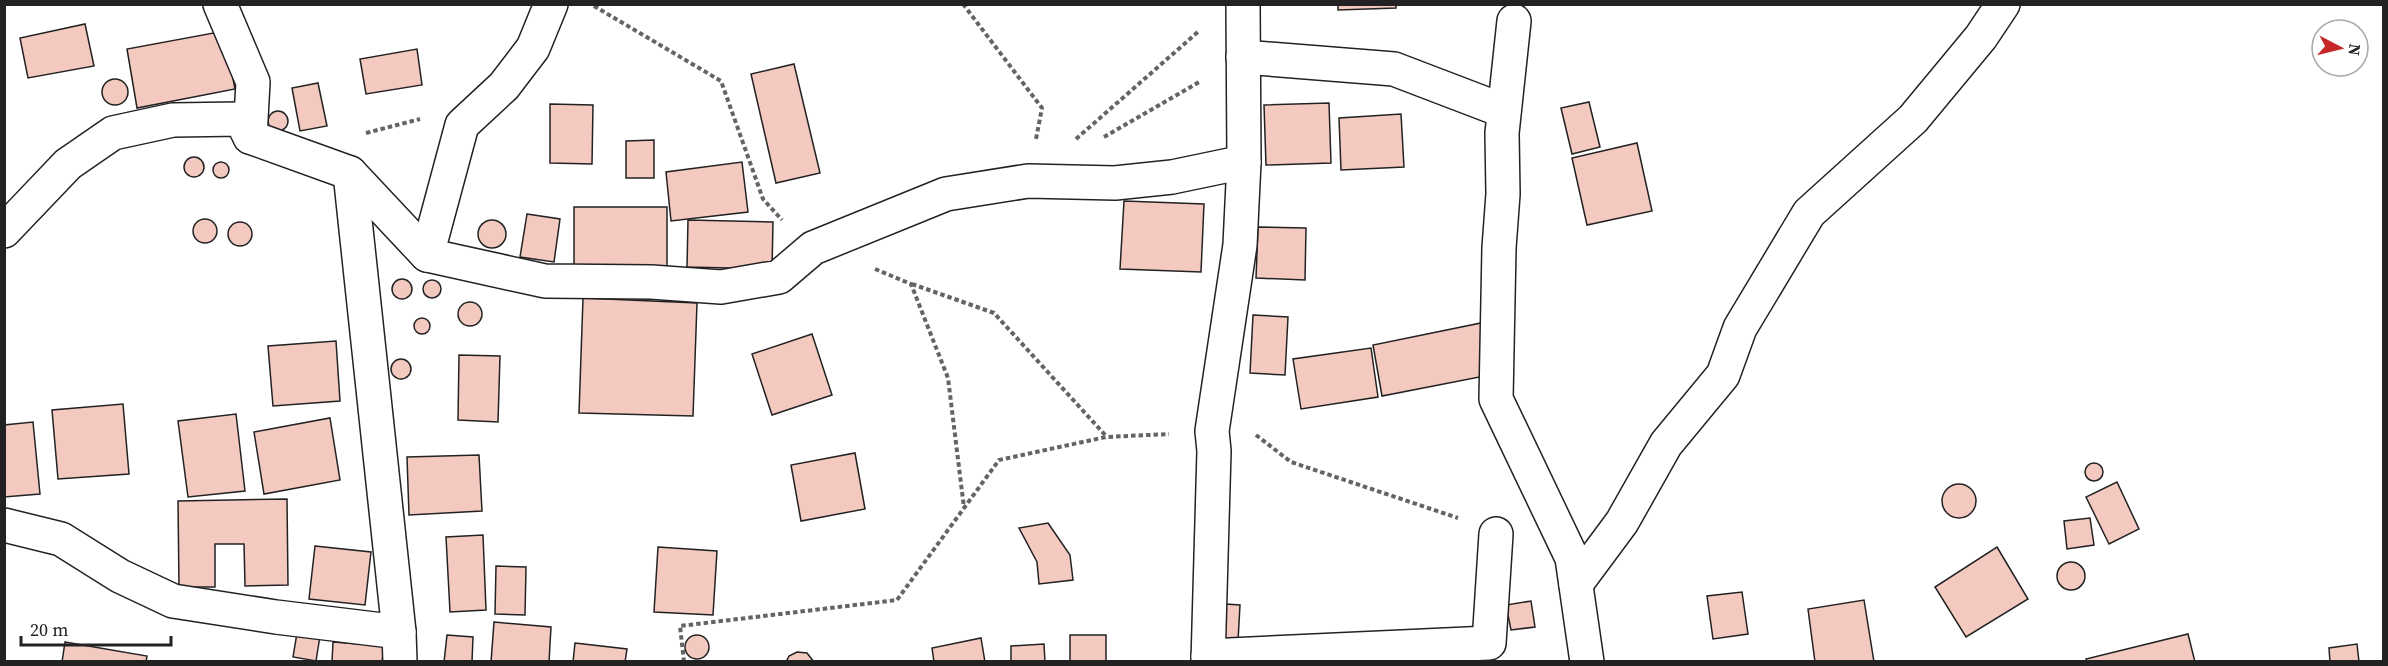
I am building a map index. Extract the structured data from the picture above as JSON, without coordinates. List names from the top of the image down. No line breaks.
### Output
{"scale_bar":"20 m","north":"right"}
